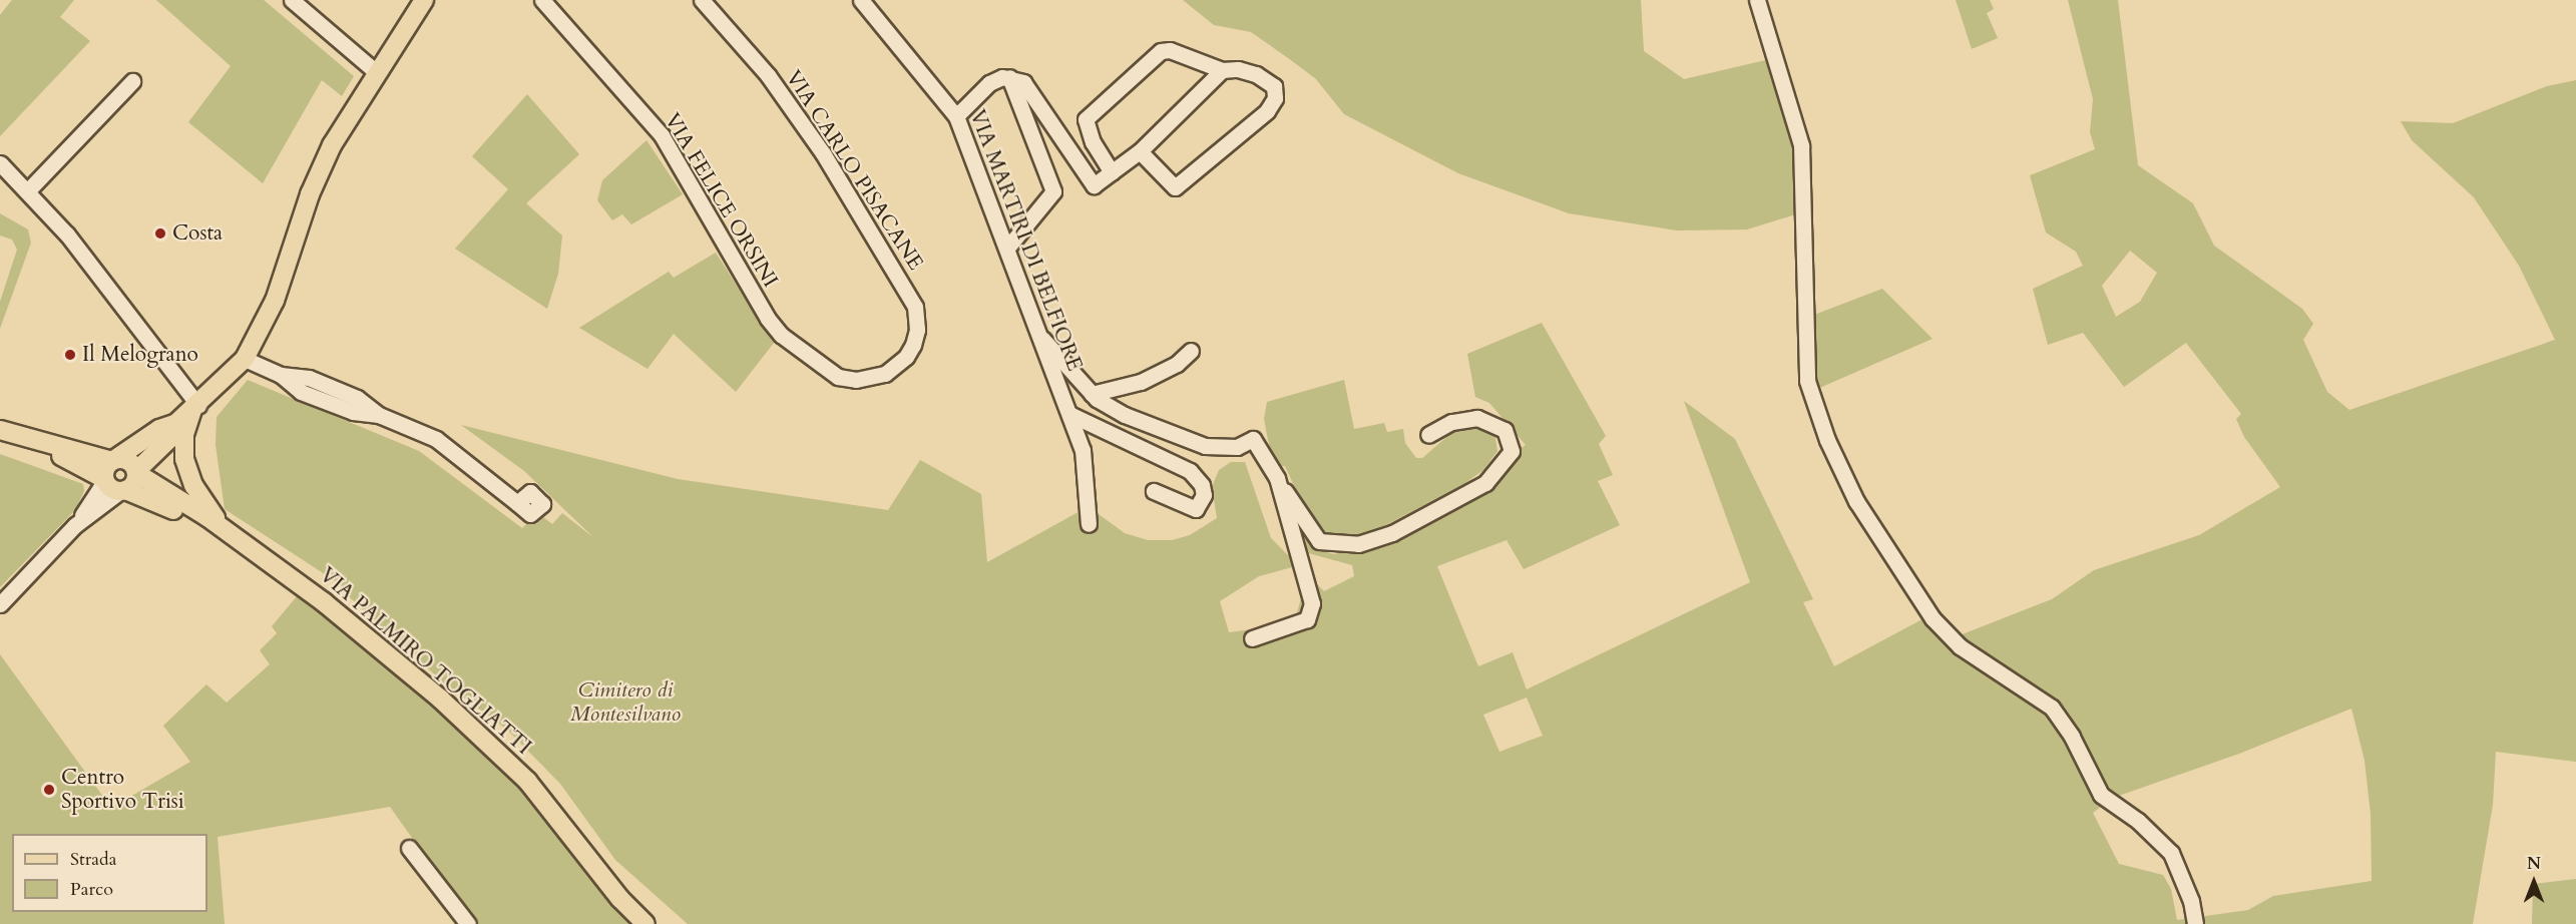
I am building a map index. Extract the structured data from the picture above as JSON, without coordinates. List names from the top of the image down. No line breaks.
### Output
{"streets":{"main road":["VIA PALMIRO TOGLIATTI"],"street":["VIA CARLO PISACANE","VIA FELICE ORSINI","VIA MARTIRI DI BELFIORE"]},"crossings":[["VIA CARLO PISACANE","VIA FELICE ORSINI"]],"parks":["Cimitero di Montesilvano"],"places":["Costa","Il Melograno","Centro Sportivo Trisi"],"legend":["Strada","Parco"],"north":"top"}
